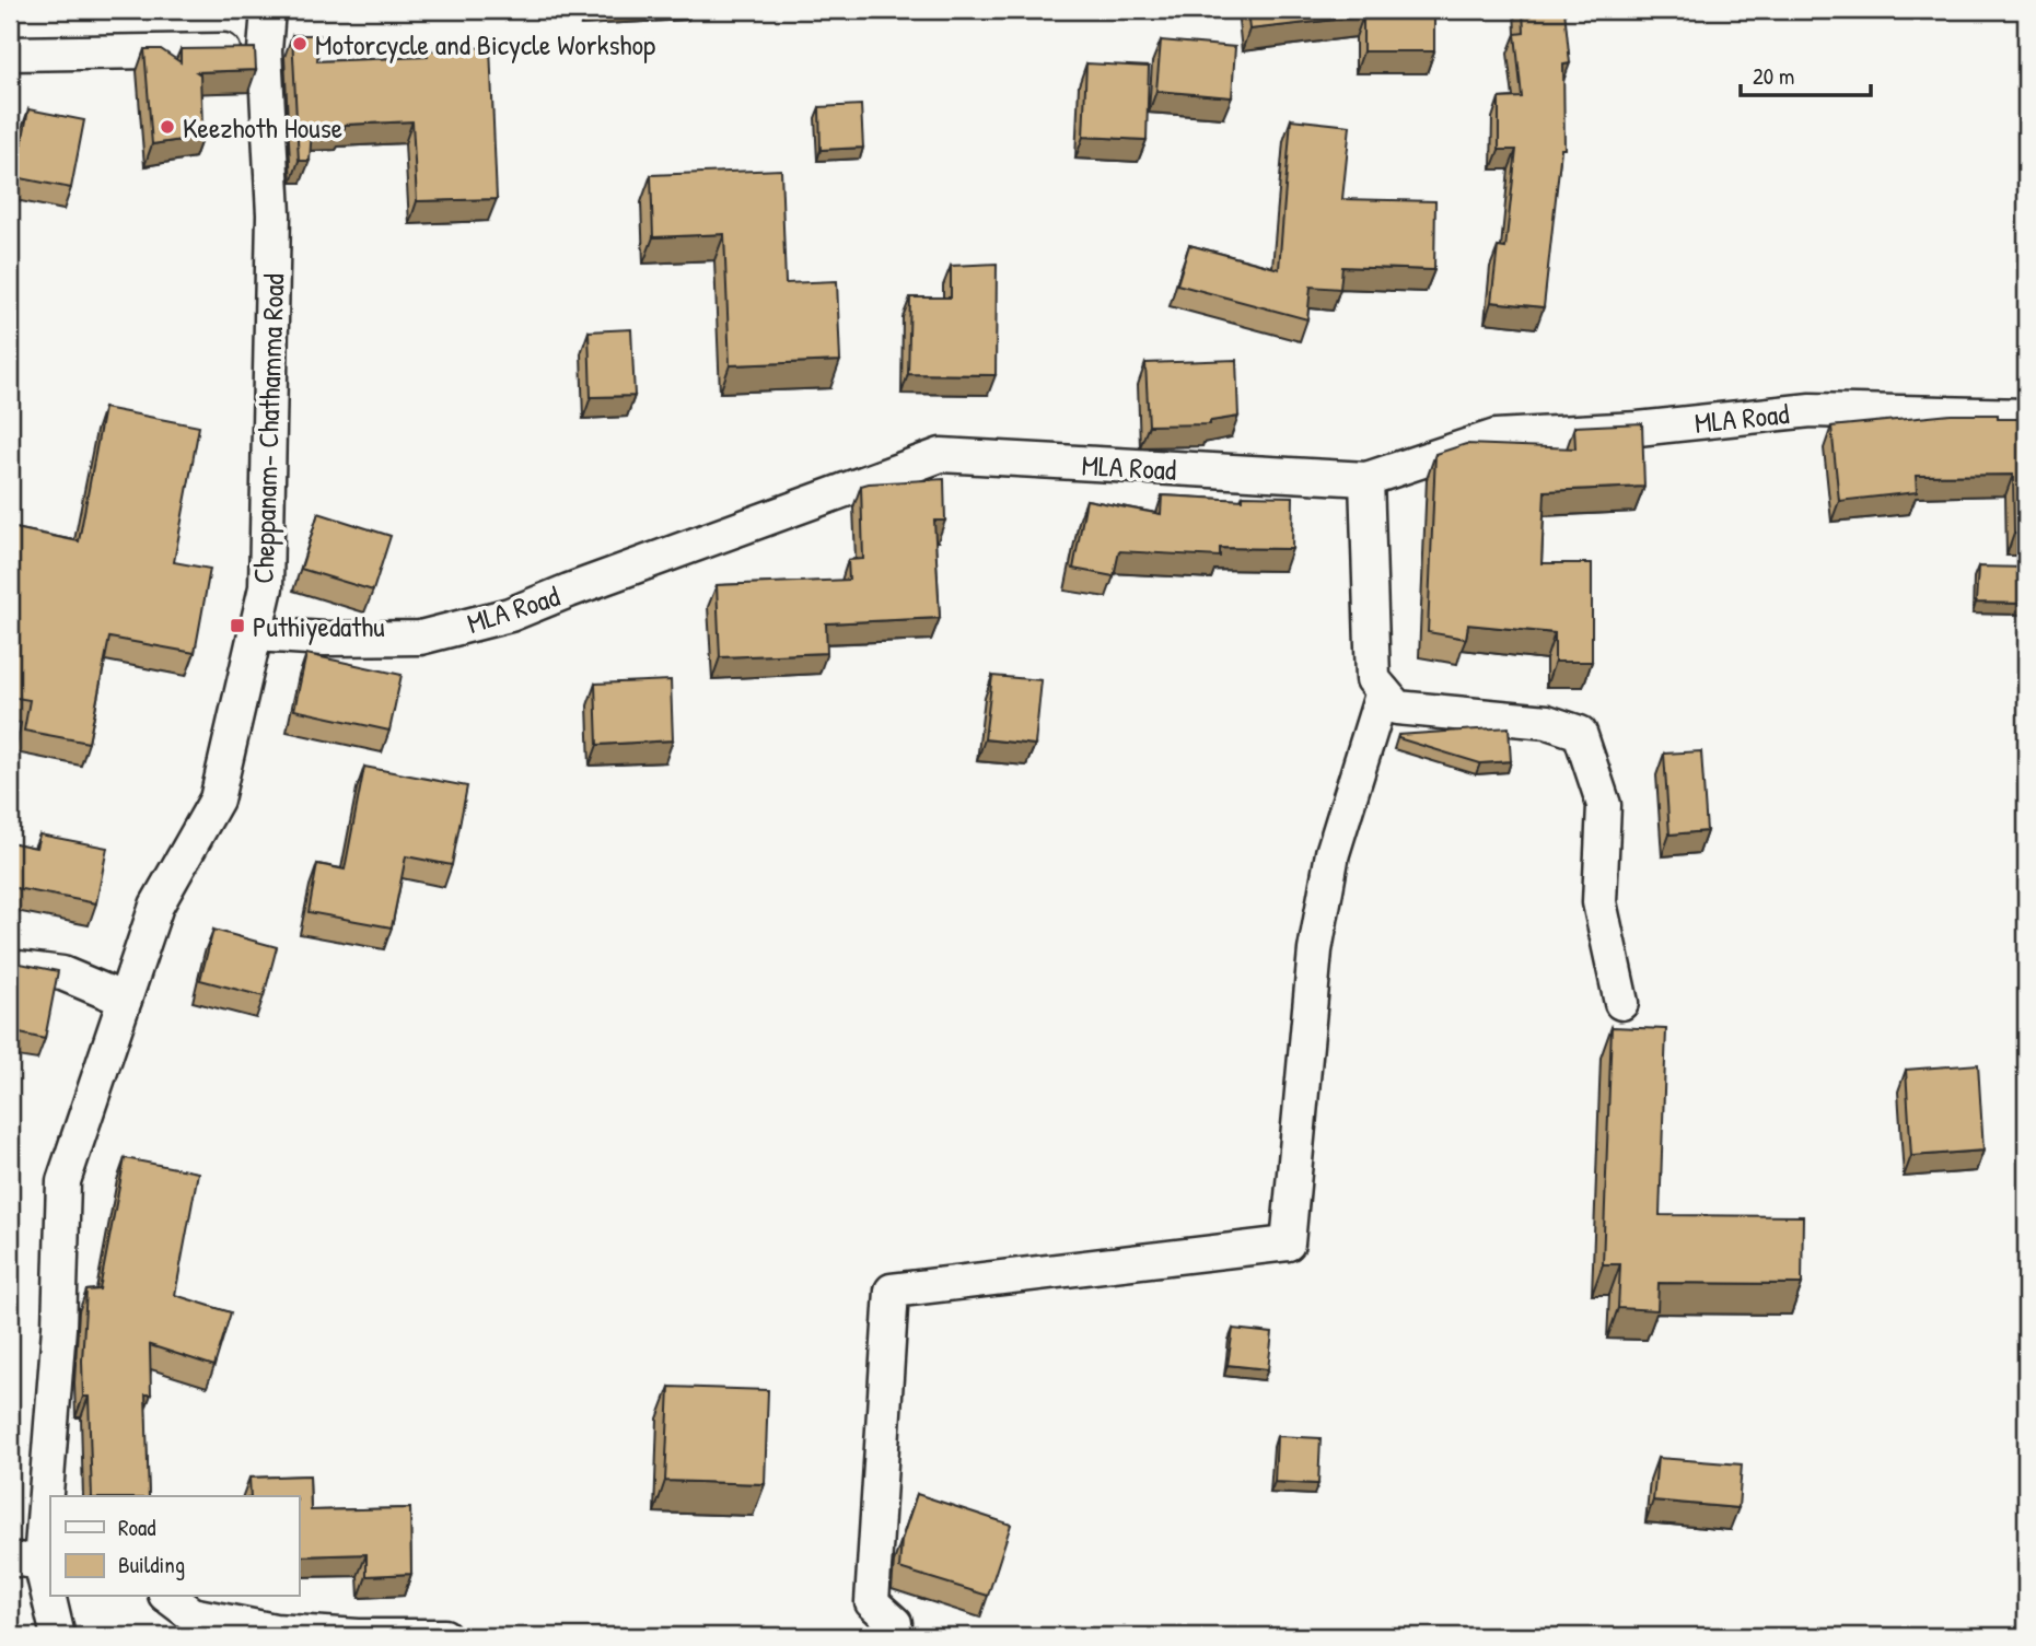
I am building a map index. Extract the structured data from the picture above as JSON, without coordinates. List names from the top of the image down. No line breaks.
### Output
{"streets":{"street":["MLA Road","Cheppanam- Chathamma Road"]},"crossings":[["MLA Road","Cheppanam- Chathamma Road"]],"places":{"other":["Motorcycle and Bicycle Workshop","Keezhoth House"],"transit":["Puthiyedathu"]},"legend":["Road","Building"],"scale_bar":"20 m"}
